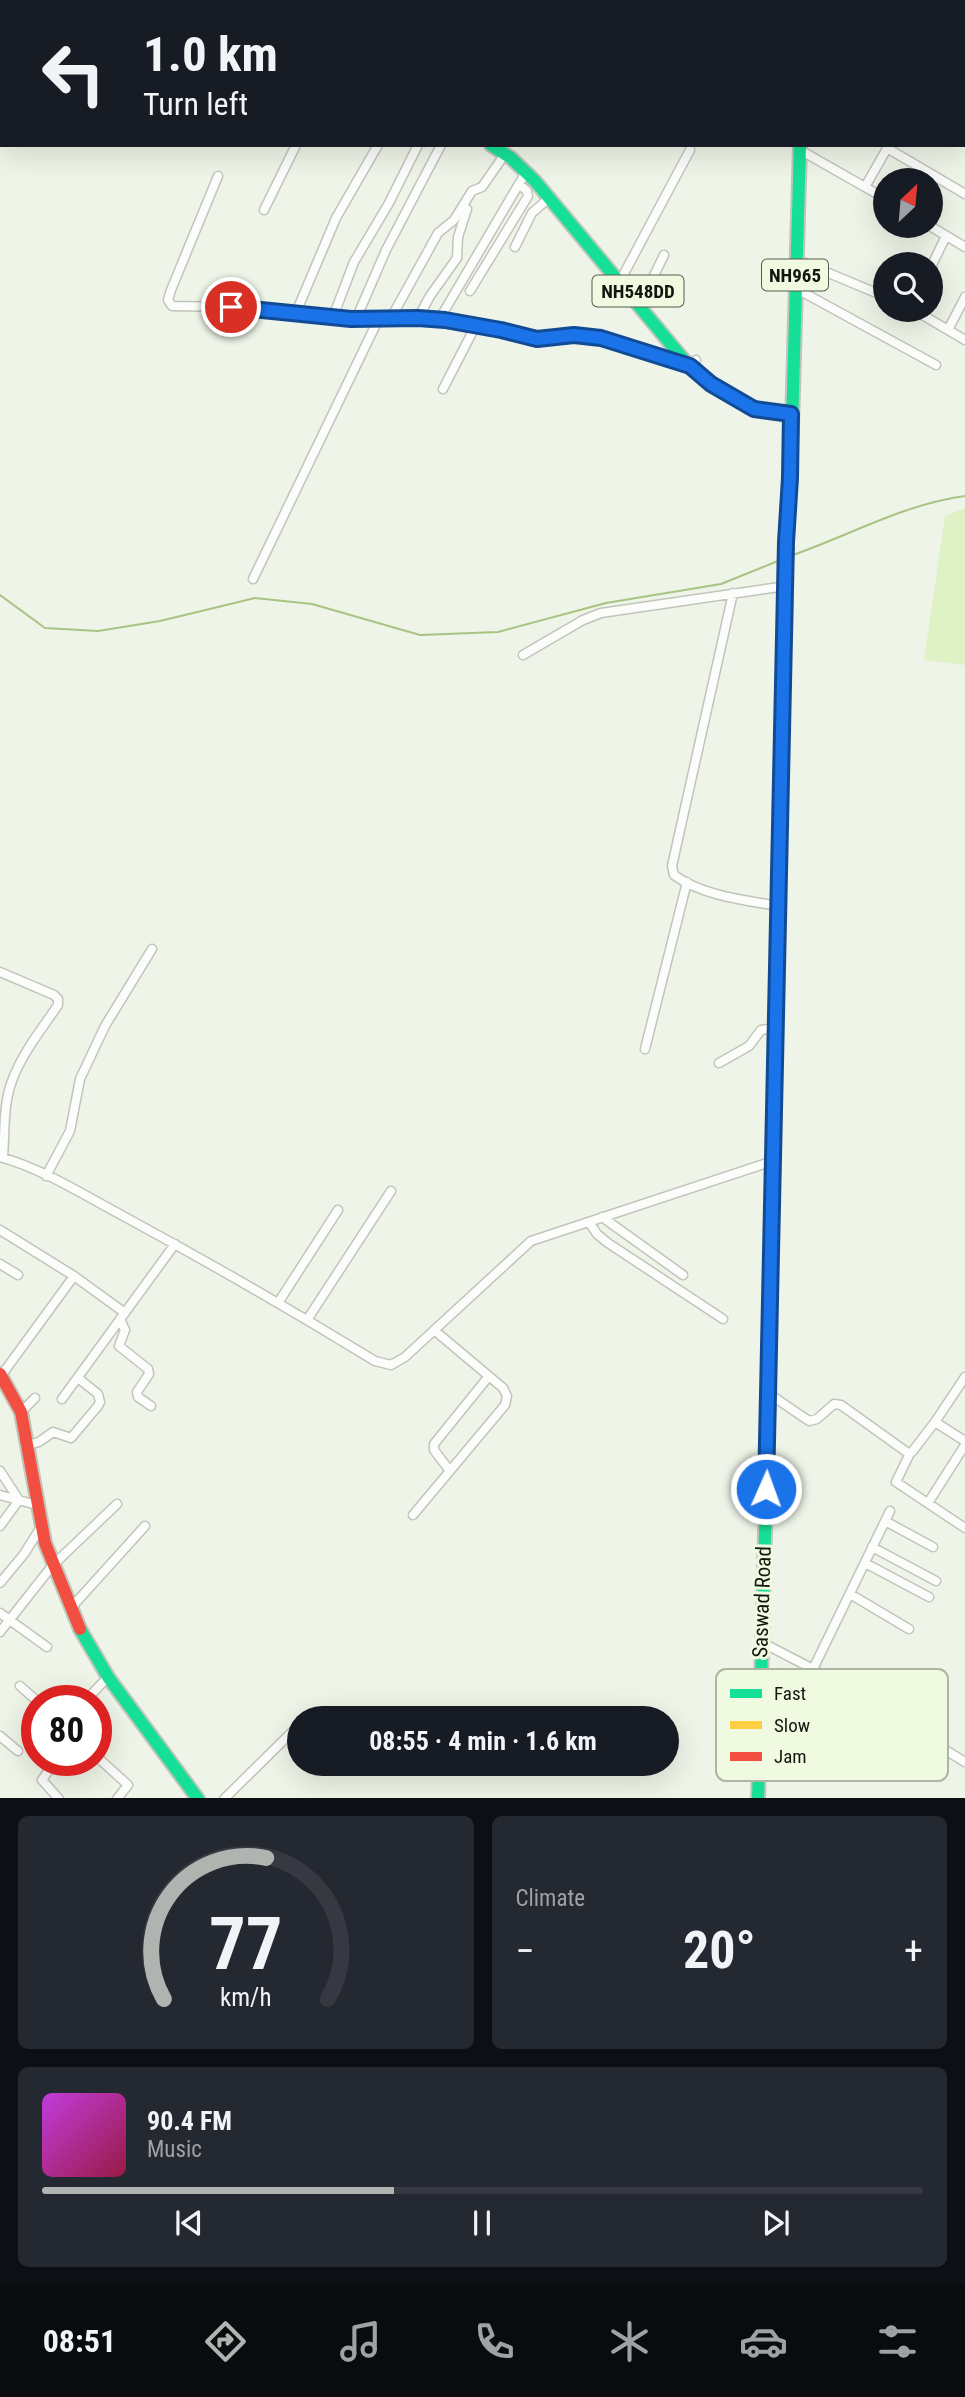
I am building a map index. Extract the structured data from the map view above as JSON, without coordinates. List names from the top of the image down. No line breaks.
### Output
{"streets":{"main road":["NH965","NH548DD","Saswad Road"]},"crossings":[["NH548DD","Saswad Road"]],"legend":["Fast","Slow","Jam"],"north":"top right","page":{"turn":["1.0 km","Turn left"],"limit":"80","trip":"08:55 · 4 min · 1.6 km","tile":"Climate","heat":["−","20°","+"],"song":["90.4 FM","Music"],"tabs":"08:51","gauge":["77","km/h"]}}
